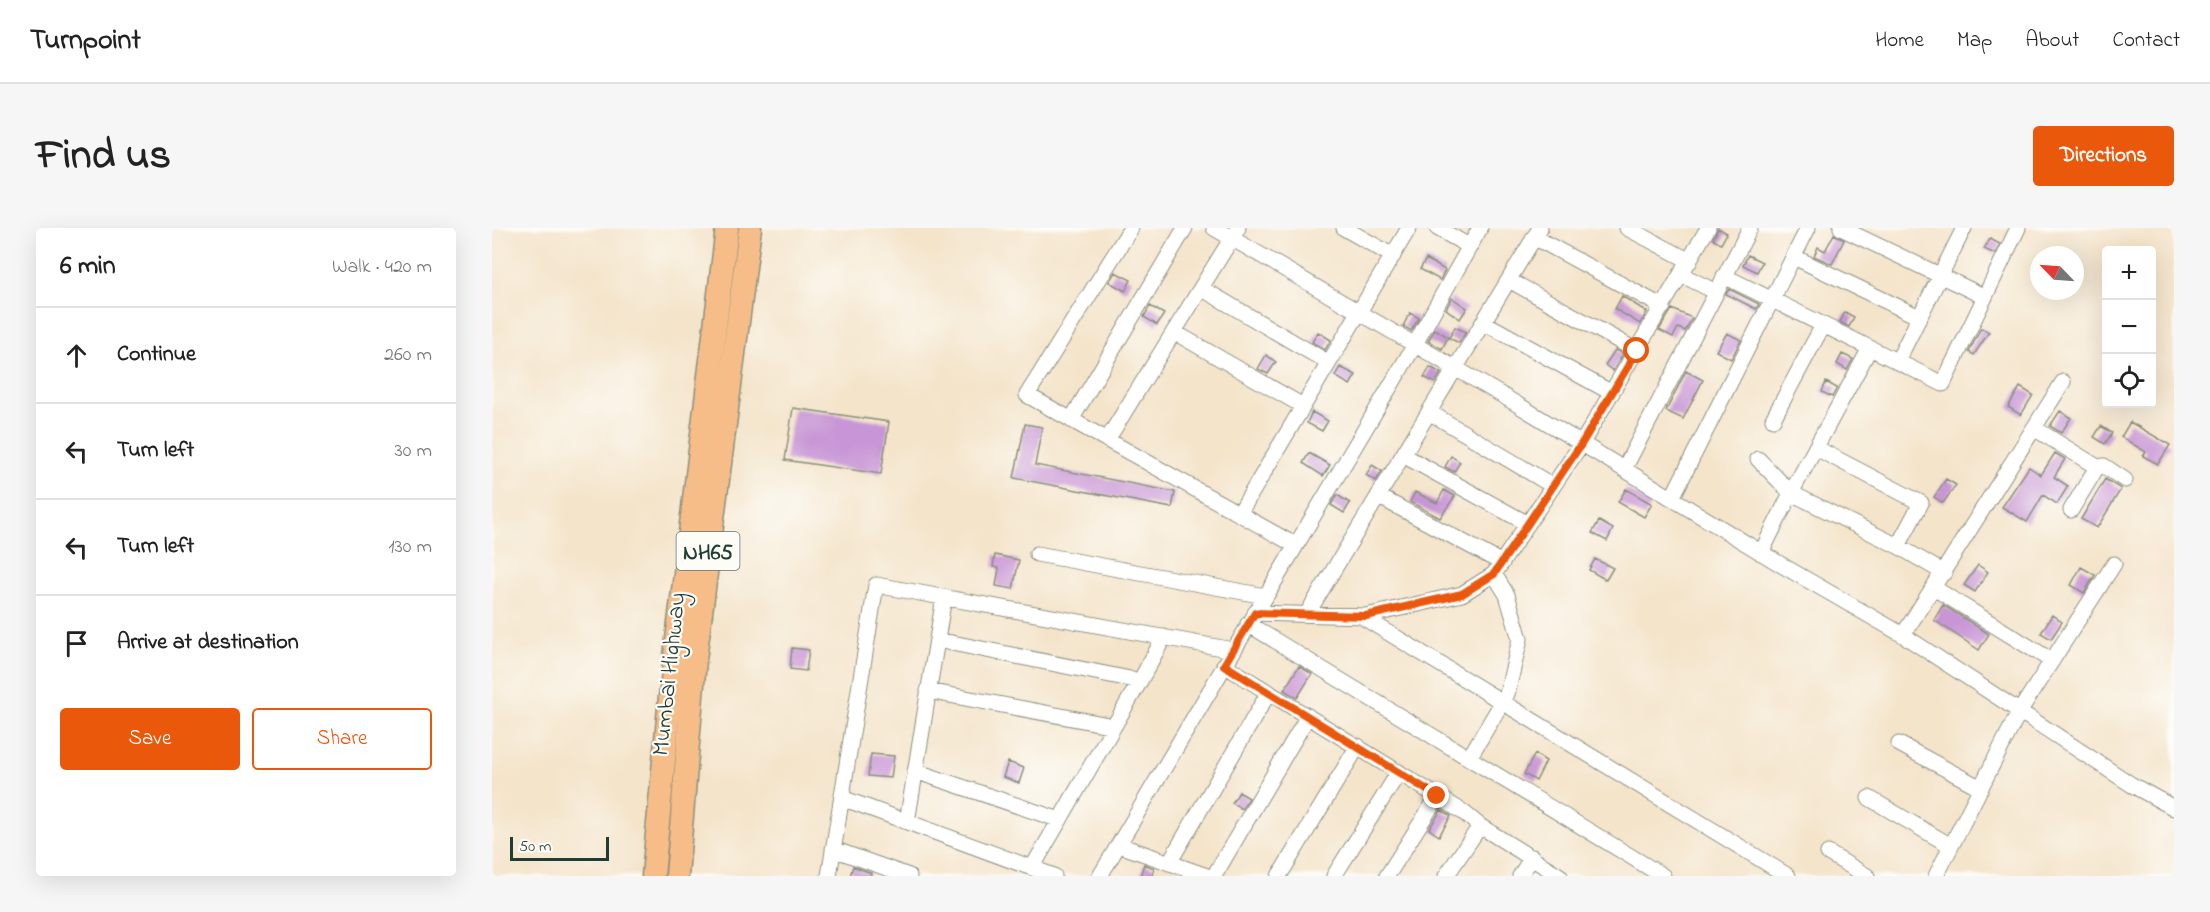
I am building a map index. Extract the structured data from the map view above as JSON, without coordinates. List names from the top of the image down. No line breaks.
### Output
{"streets":{"highway":["NH65","Mumbai Highway"]},"scale_bar":"50 m","north":"top left","page":{"header":"Turnpoint","nav":["Home","Map","About","Contact"],"title":"Find us","buttons":["Directions",["Save","Share"]],"heading":["6 min","Walk · 420 m"],"map_buttons":["+","−"],"list":[["Continue","260 m"],["Turn left","30 m"],["Turn left","130 m"],"Arrive at destination"],"scale":"50 m"}}
